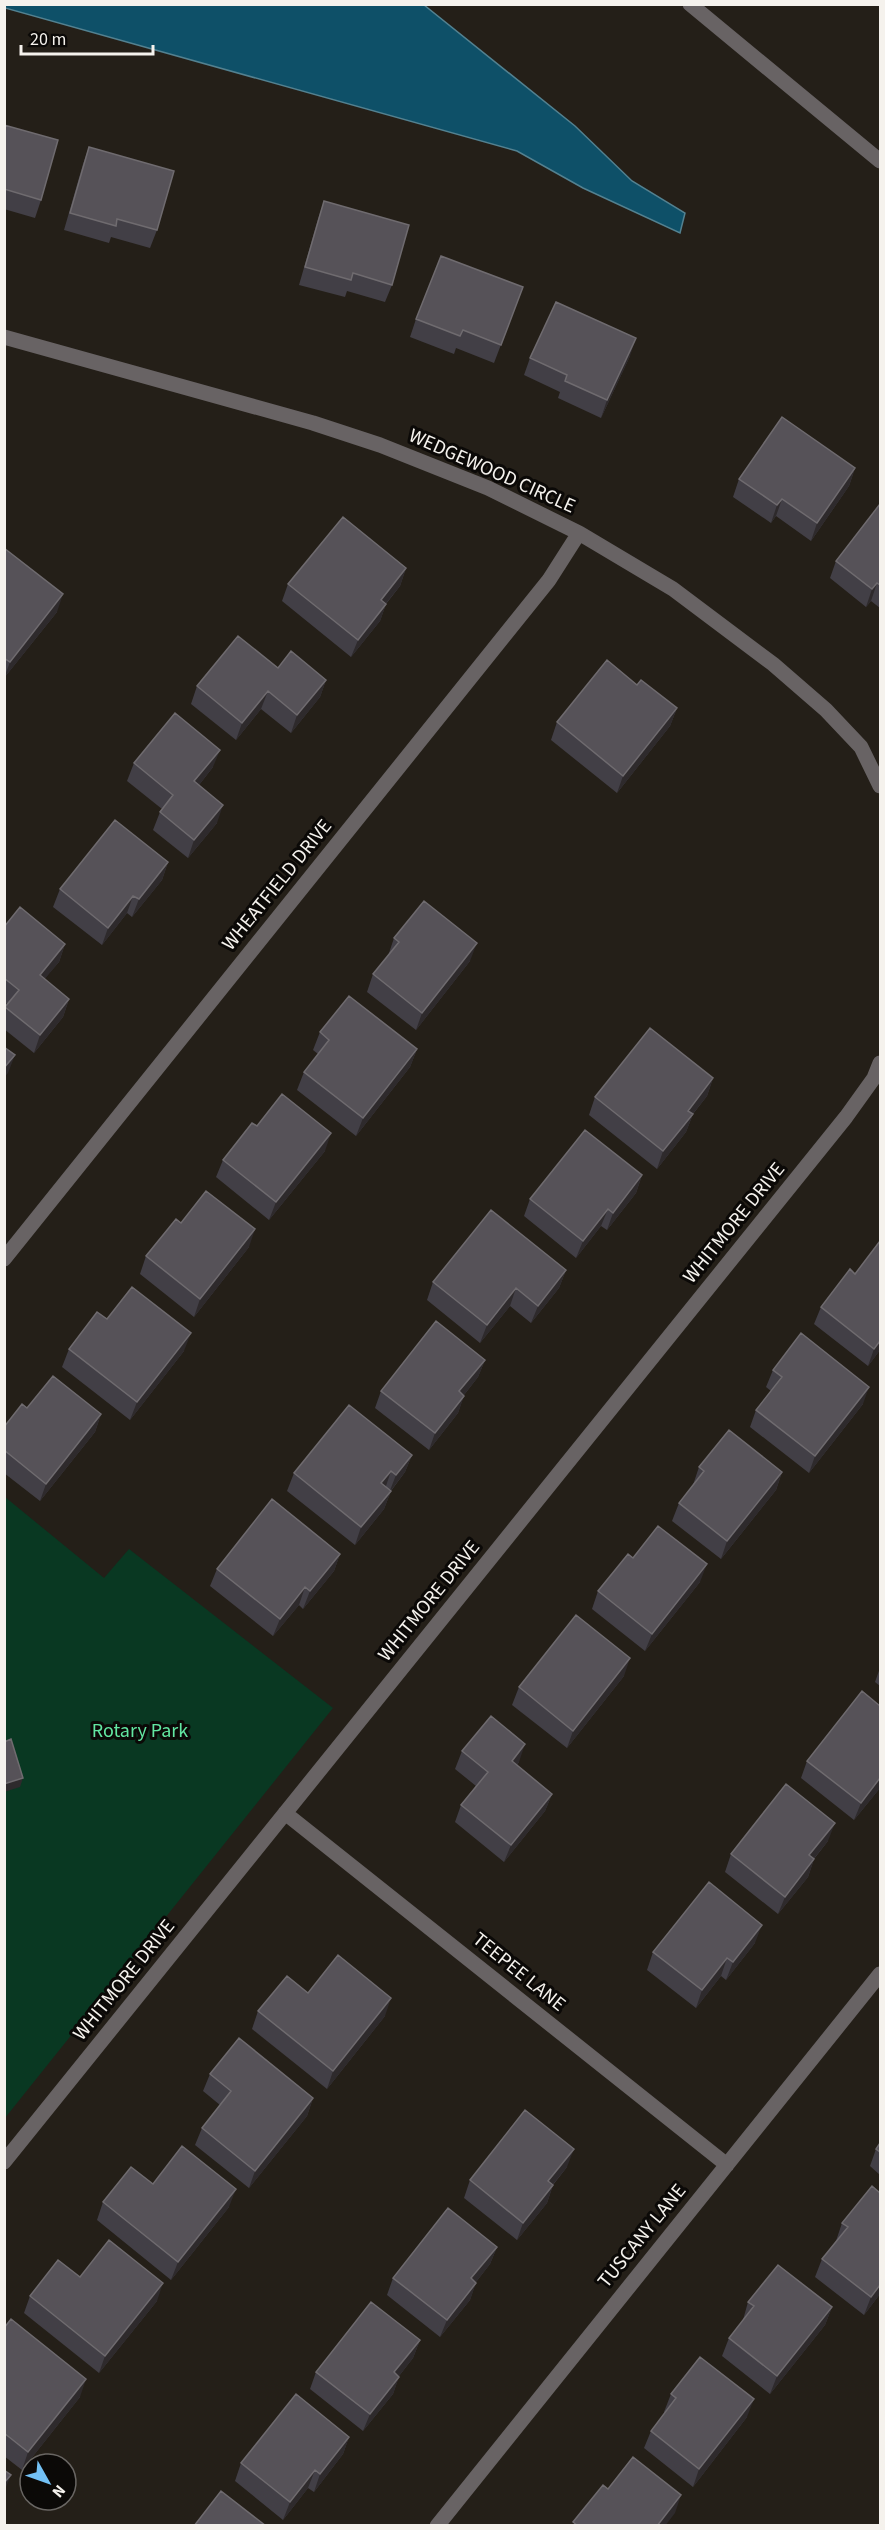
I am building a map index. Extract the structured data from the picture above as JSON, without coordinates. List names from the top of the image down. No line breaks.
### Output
{"streets":{"street":["WEDGEWOOD CIRCLE","WHEATFIELD DRIVE","WHITMORE DRIVE","TEEPEE LANE","TUSCANY LANE"]},"crossings":[["WEDGEWOOD CIRCLE","WHEATFIELD DRIVE"],["WHITMORE DRIVE","TEEPEE LANE"],["TEEPEE LANE","TUSCANY LANE"]],"parks":["Rotary Park"],"scale_bar":"20 m","north":"bottom right"}
